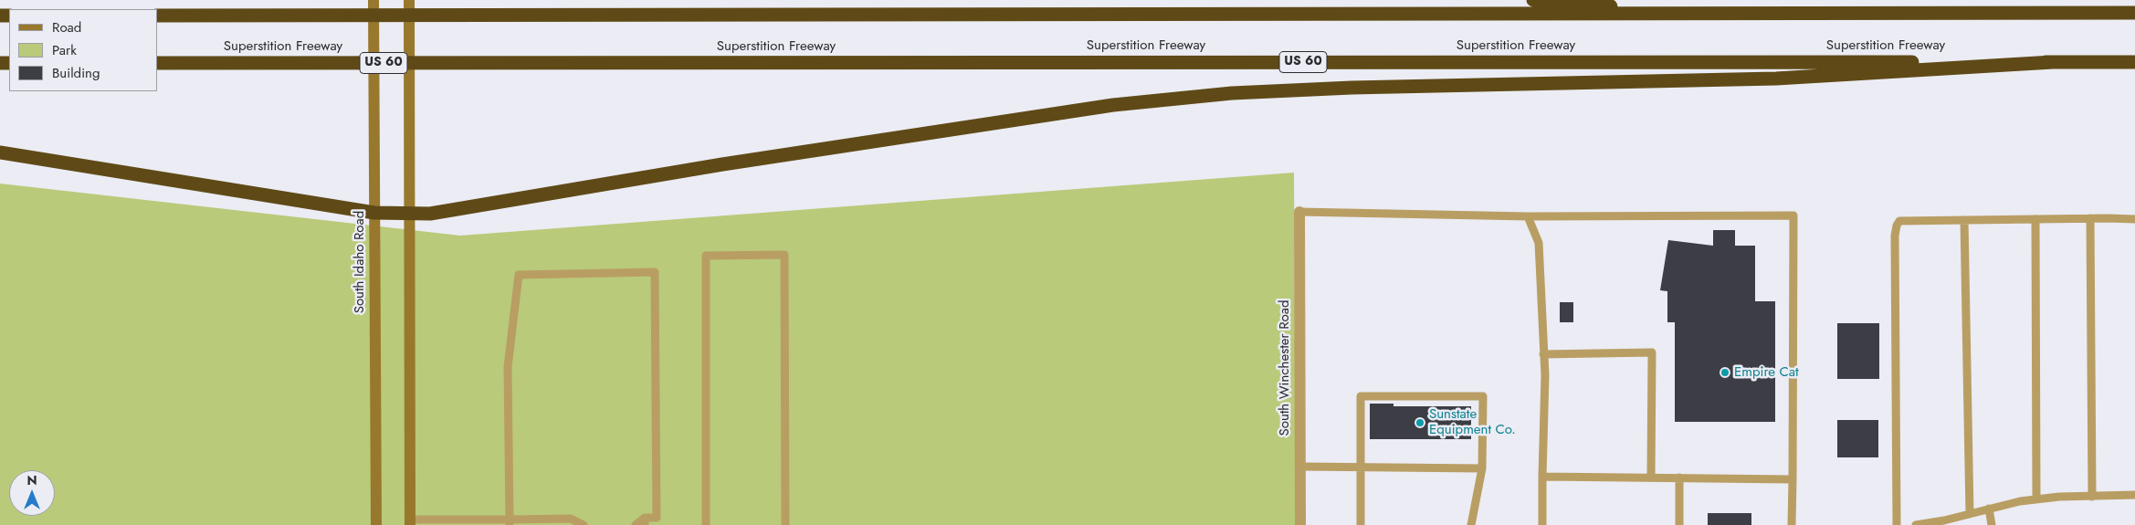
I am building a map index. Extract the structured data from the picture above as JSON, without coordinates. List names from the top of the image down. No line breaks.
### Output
{"streets":{"highway":["Superstition Freeway","US 60"],"main road":["South Idaho Road"],"street":["South Winchester Road"]},"places":["Empire Cat","Sunstate Equipment Co."],"legend":["Road","Park","Building"],"north":"top"}
